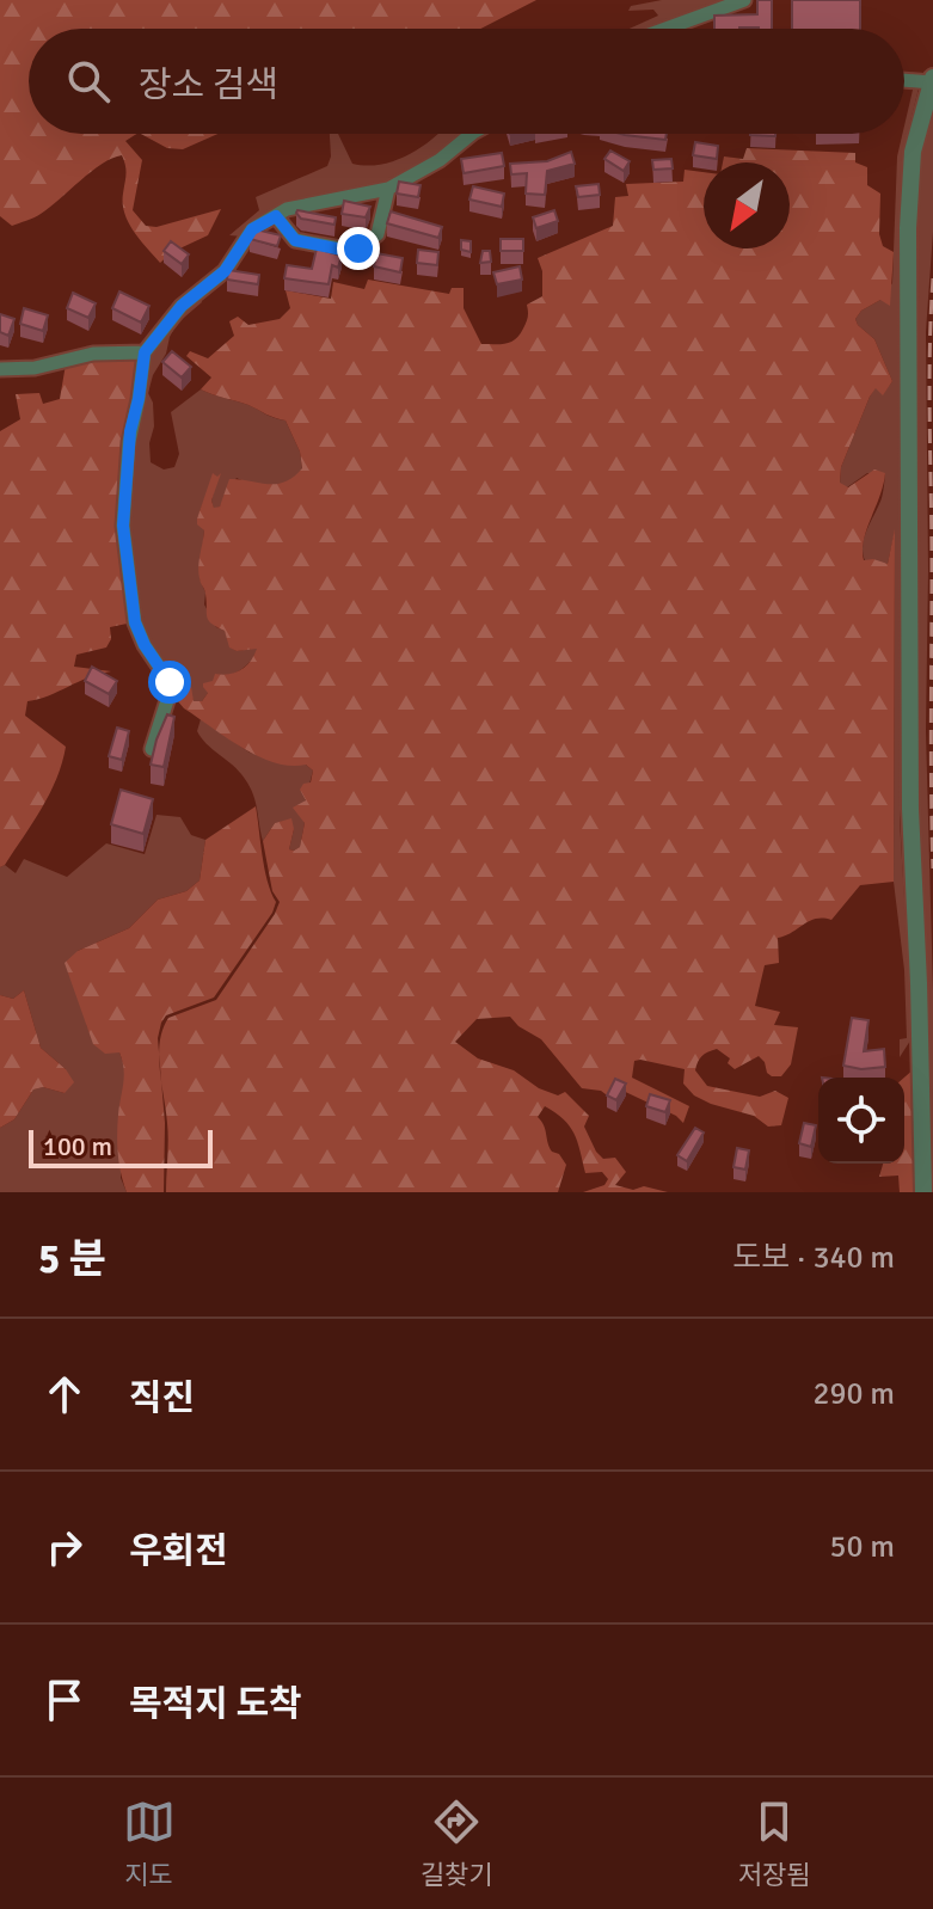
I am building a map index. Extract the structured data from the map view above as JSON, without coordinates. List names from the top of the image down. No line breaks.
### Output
{"scale_bar":"100 m","north":"bottom left","page":{"search":"장소 검색","scale":"100 m","heading":["5 분","도보 · 340 m"],"list":[["직진","290 m"],["우회전","50 m"],"목적지 도착"],"nav":["지도","길찾기","저장됨"]}}
